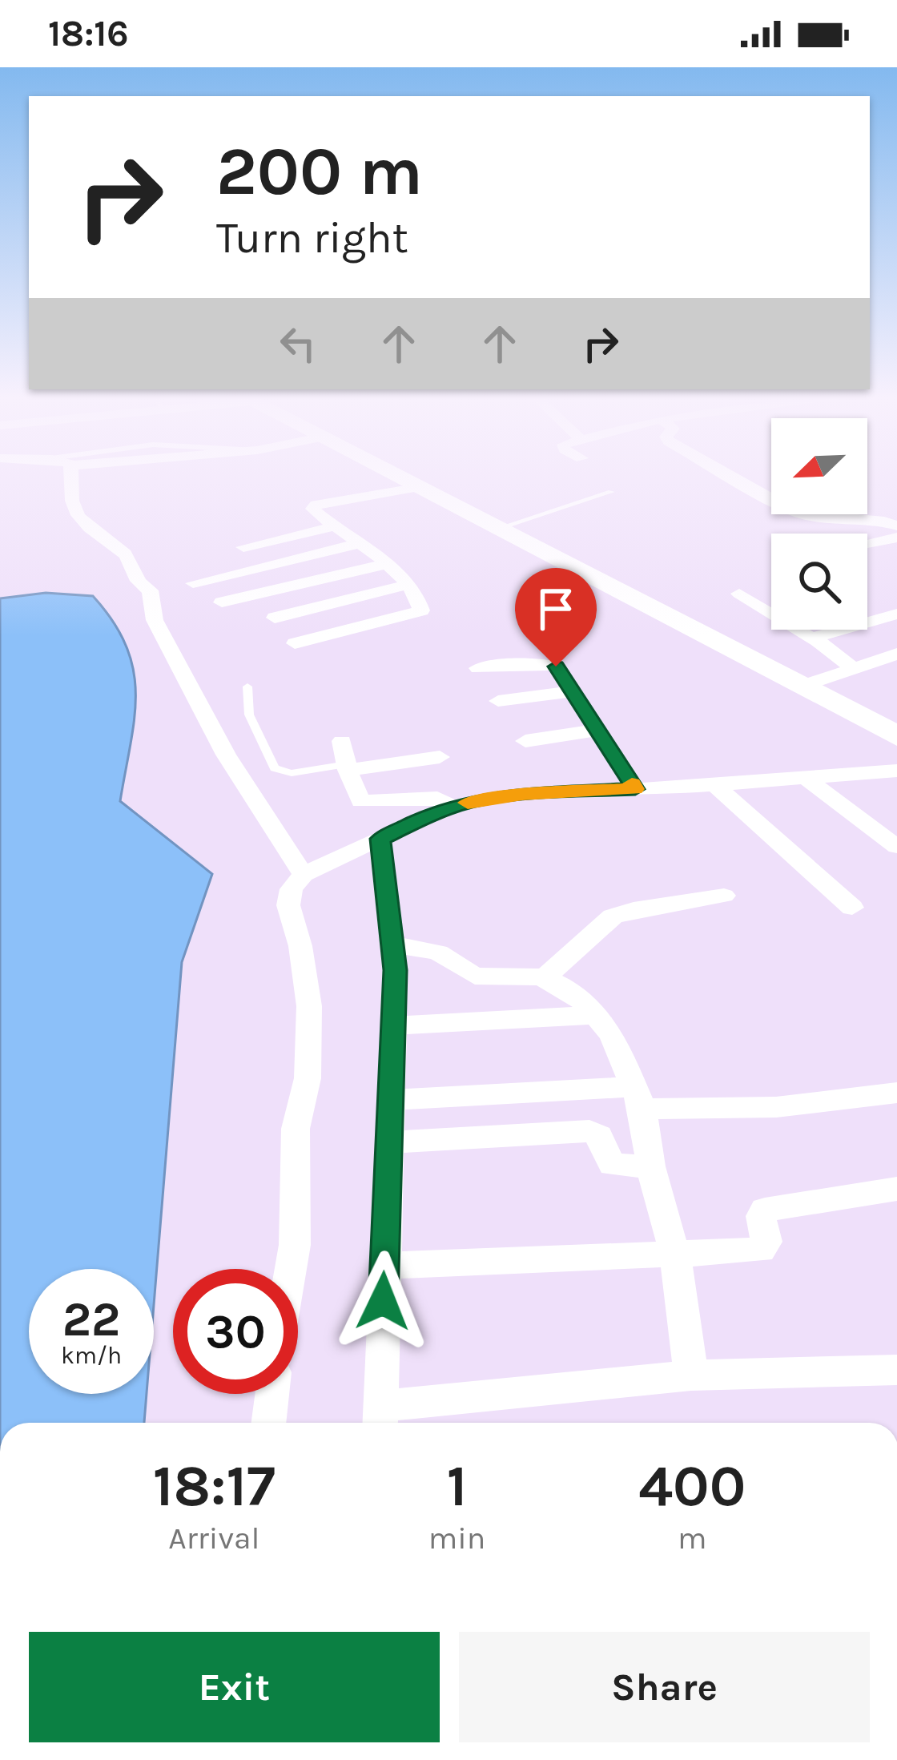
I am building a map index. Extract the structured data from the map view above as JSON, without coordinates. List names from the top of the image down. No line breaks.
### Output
{"north":"bottom left","page":{"status":"18:16","turn":["200 m","Turn right"],"speed":"22 km/h","limit":"30","eta":["18:17","Arrival","1","min","400","m"],"buttons":["Exit","Share"]}}
